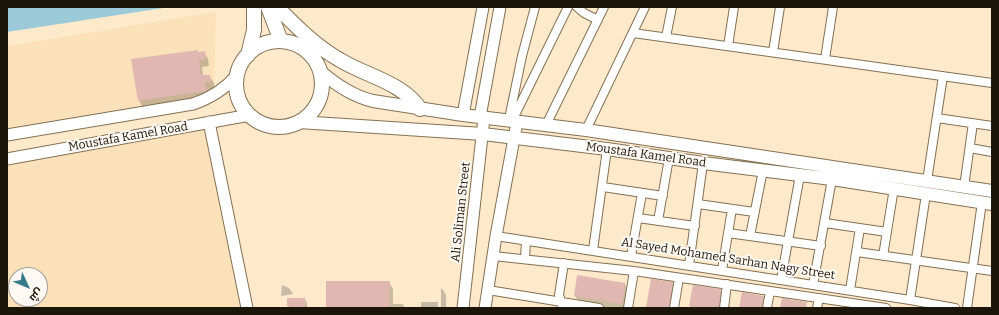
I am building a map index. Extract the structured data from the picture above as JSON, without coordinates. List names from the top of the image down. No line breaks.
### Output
{"streets":{"main road":["Moustafa Kamel Road"],"street":["Ali Soliman Street","Al Sayed Mohamed Sarhan Nagy Street"]},"crossings":[["Moustafa Kamel Road","Ali Soliman Street"]],"north":"bottom right"}
